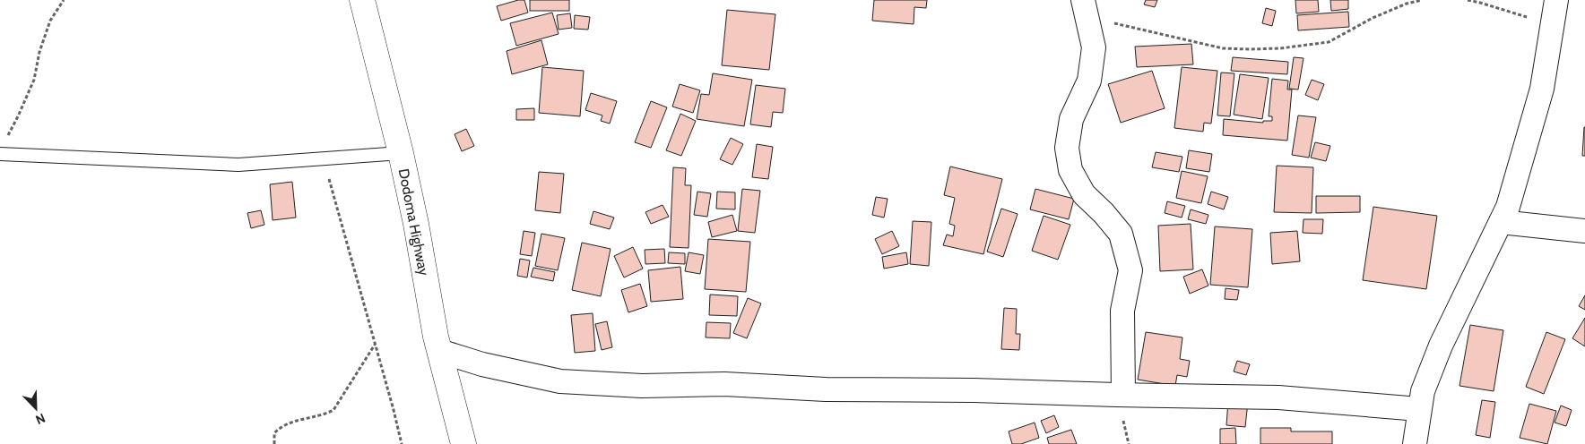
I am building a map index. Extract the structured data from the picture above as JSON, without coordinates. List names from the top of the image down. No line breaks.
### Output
{"streets":{"highway":["Dodoma Highway"]},"north":"bottom right"}
